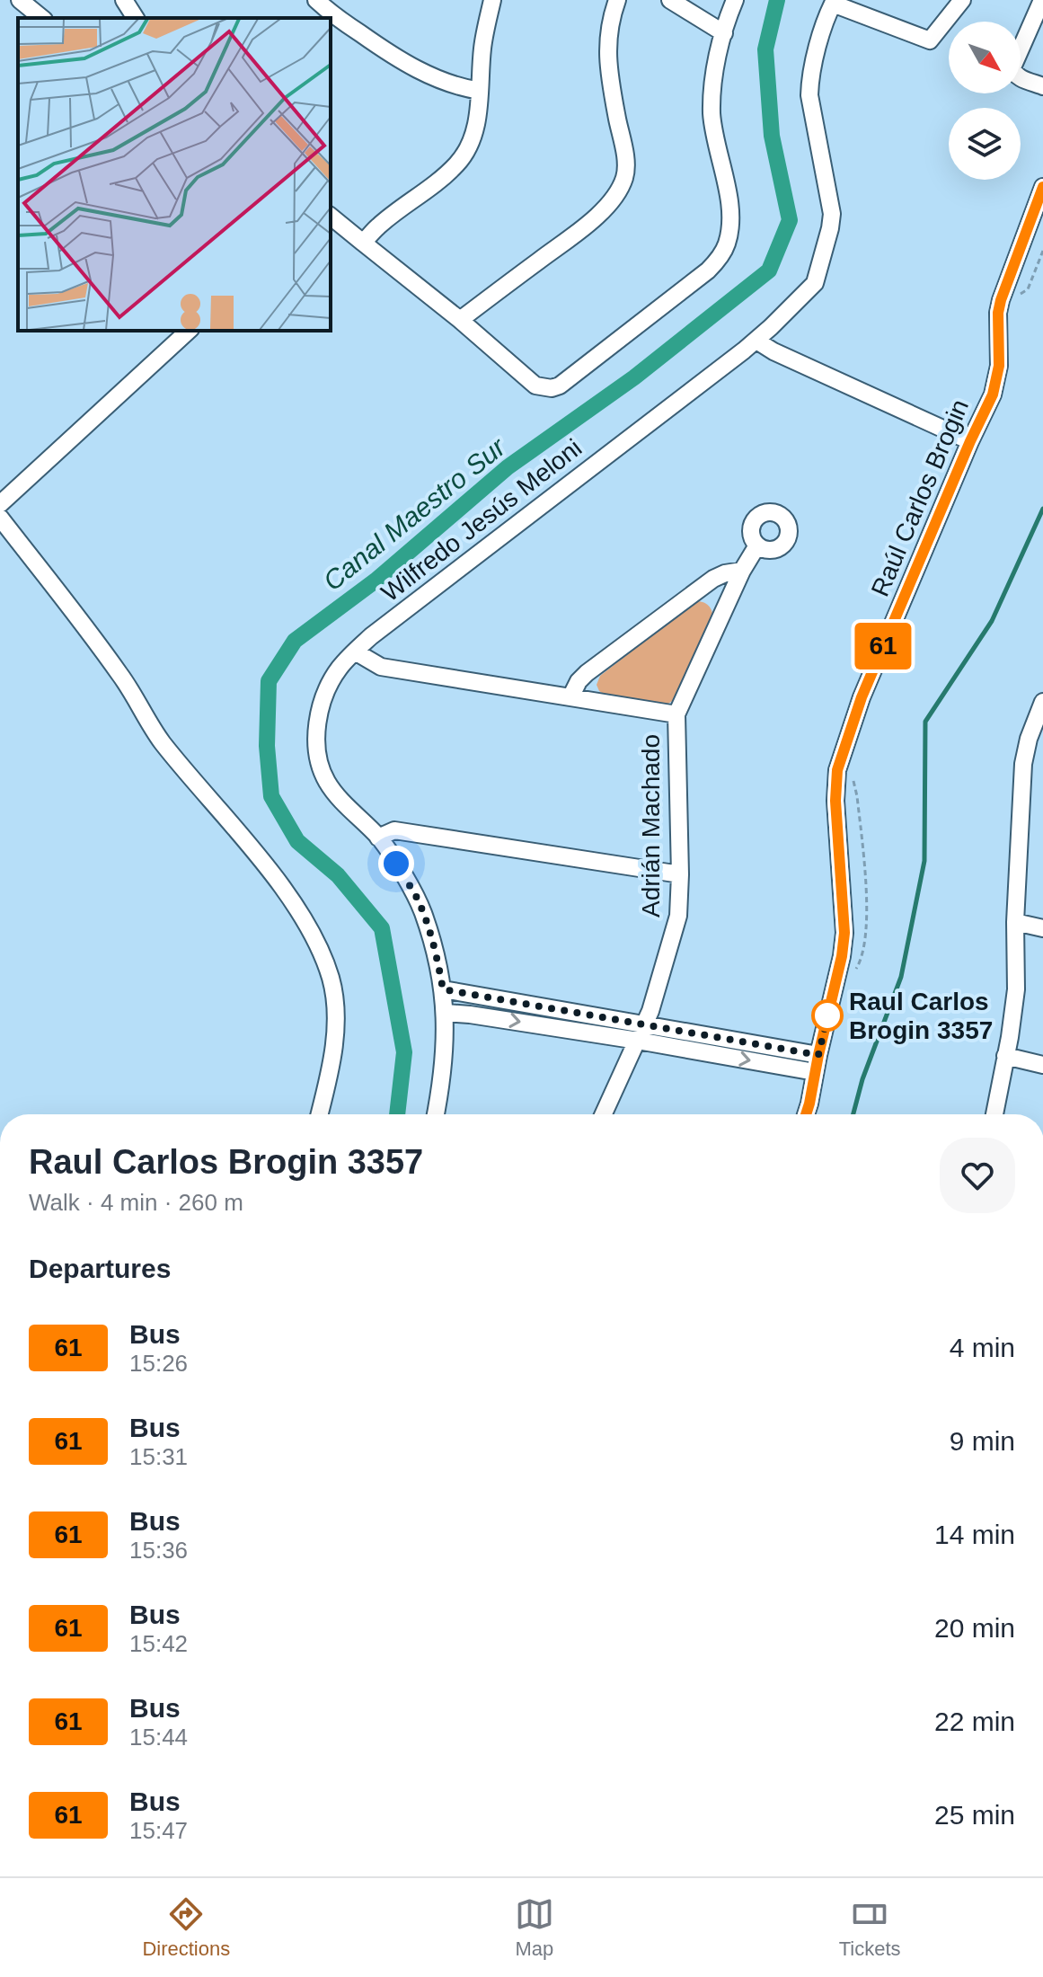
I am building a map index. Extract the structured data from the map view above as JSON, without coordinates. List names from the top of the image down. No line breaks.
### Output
{"streets":{"street":["Raúl Carlos Brogin","Wilfredo Jesús Meloni","Adrián Machado"]},"water":["Canal Maestro Sur"],"places":["Raul Carlos Brogin 3357"],"lines":["bus line 61"],"north":"bottom right","page":{"on_map":"61","heading":[["Raul Carlos Brogin 3357","Walk · 4 min · 260 m"],"Departures"],"list":[{"mark":"61","name":"Bus","note":"15:26","value":"4 min"},{"mark":"61","name":"Bus","note":"15:31","value":"9 min"},{"mark":"61","name":"Bus","note":"15:36","value":"14 min"},{"mark":"61","name":"Bus","note":"15:42","value":"20 min"},{"mark":"61","name":"Bus","note":"15:44","value":"22 min"},{"mark":"61","name":"Bus","note":"15:47","value":"25 min"}],"tabs":["Directions","Map","Tickets"]}}
